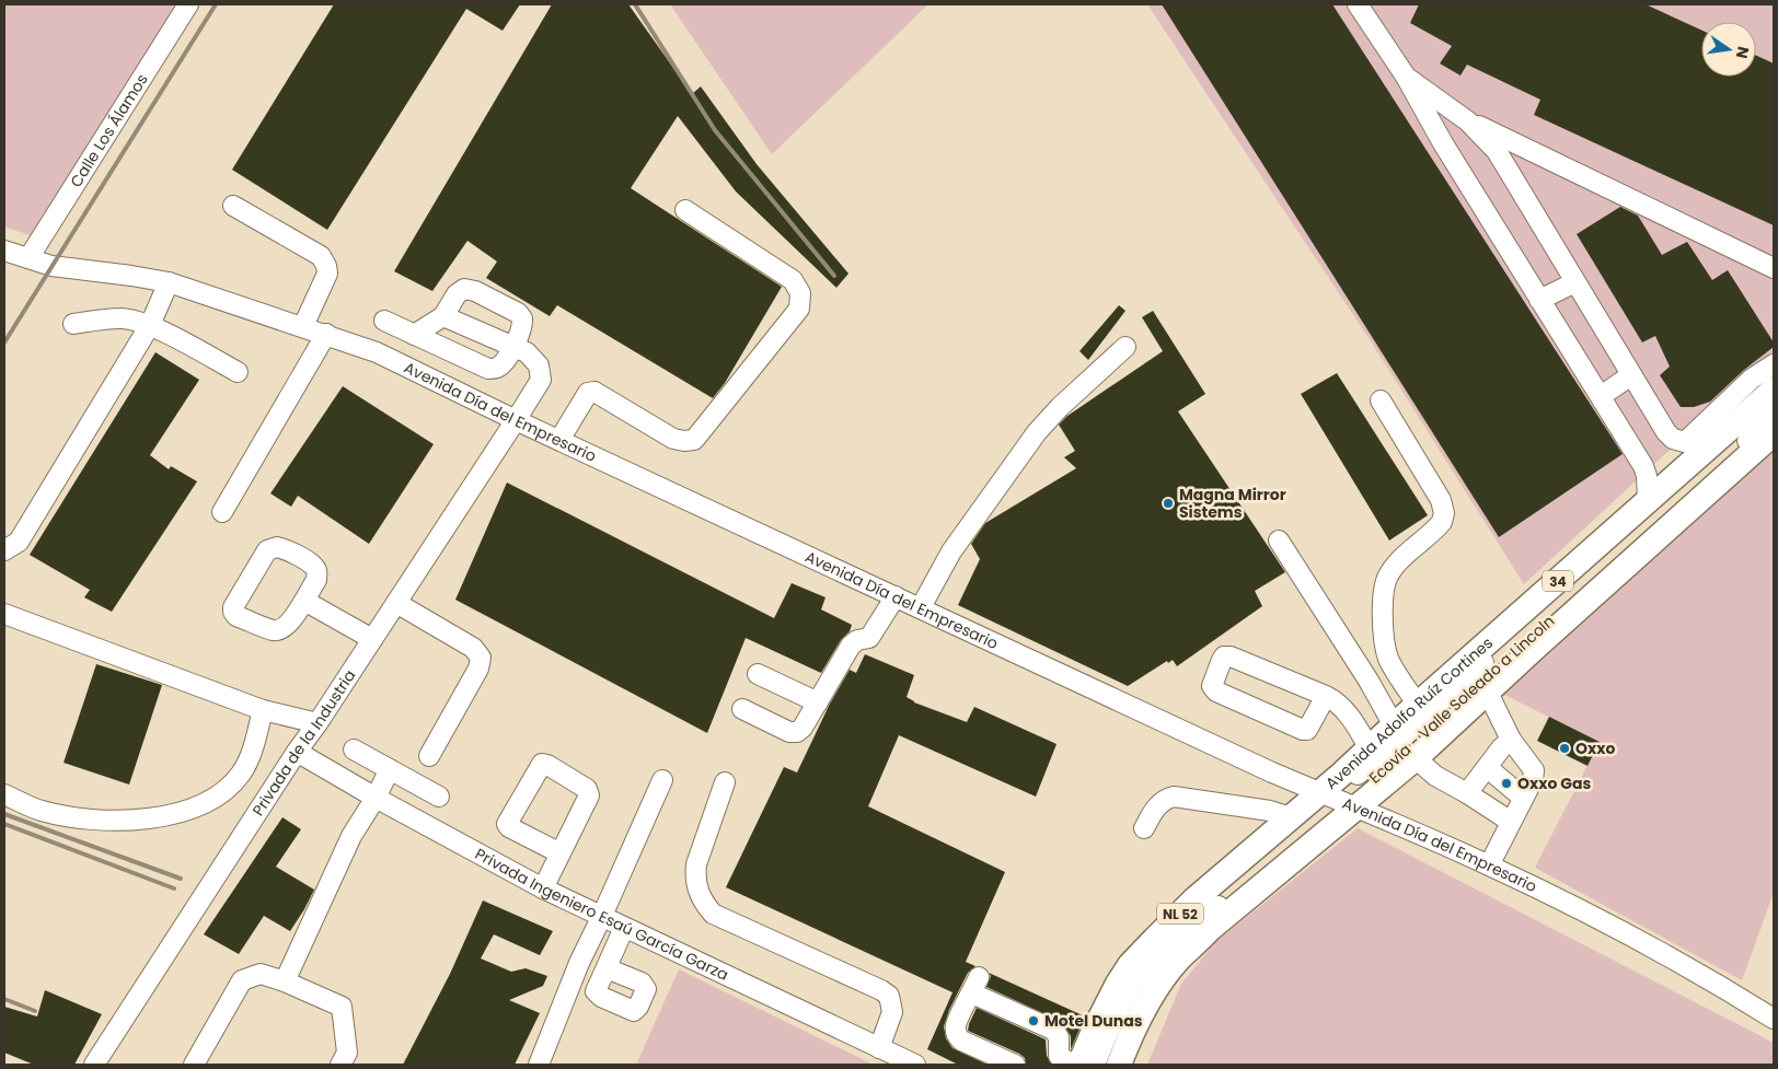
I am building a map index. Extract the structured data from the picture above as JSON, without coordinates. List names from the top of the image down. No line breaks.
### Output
{"streets":{"main road":["34","Avenida Adolfo Ruíz Cortines","NL 52"],"street":["Calle Los Álamos","Avenida Día del Empresario","Ecovía - Valle Soleado a Lincoln","Privada de la Industria","Privada Ingeniero Esaú García Garza"]},"crossings":[["Calle Los Álamos","Avenida Día del Empresario"],["Avenida Día del Empresario","Ecovía - Valle Soleado a Lincoln"],["Avenida Día del Empresario","Avenida Adolfo Ruíz Cortines"],["Avenida Día del Empresario","Privada de la Industria"],["Ecovía - Valle Soleado a Lincoln","Avenida Adolfo Ruíz Cortines"],["Privada de la Industria","Privada Ingeniero Esaú García Garza"]],"places":["Magna Mirror Sistems","Oxxo","Oxxo Gas","Motel Dunas"],"north":"right"}
